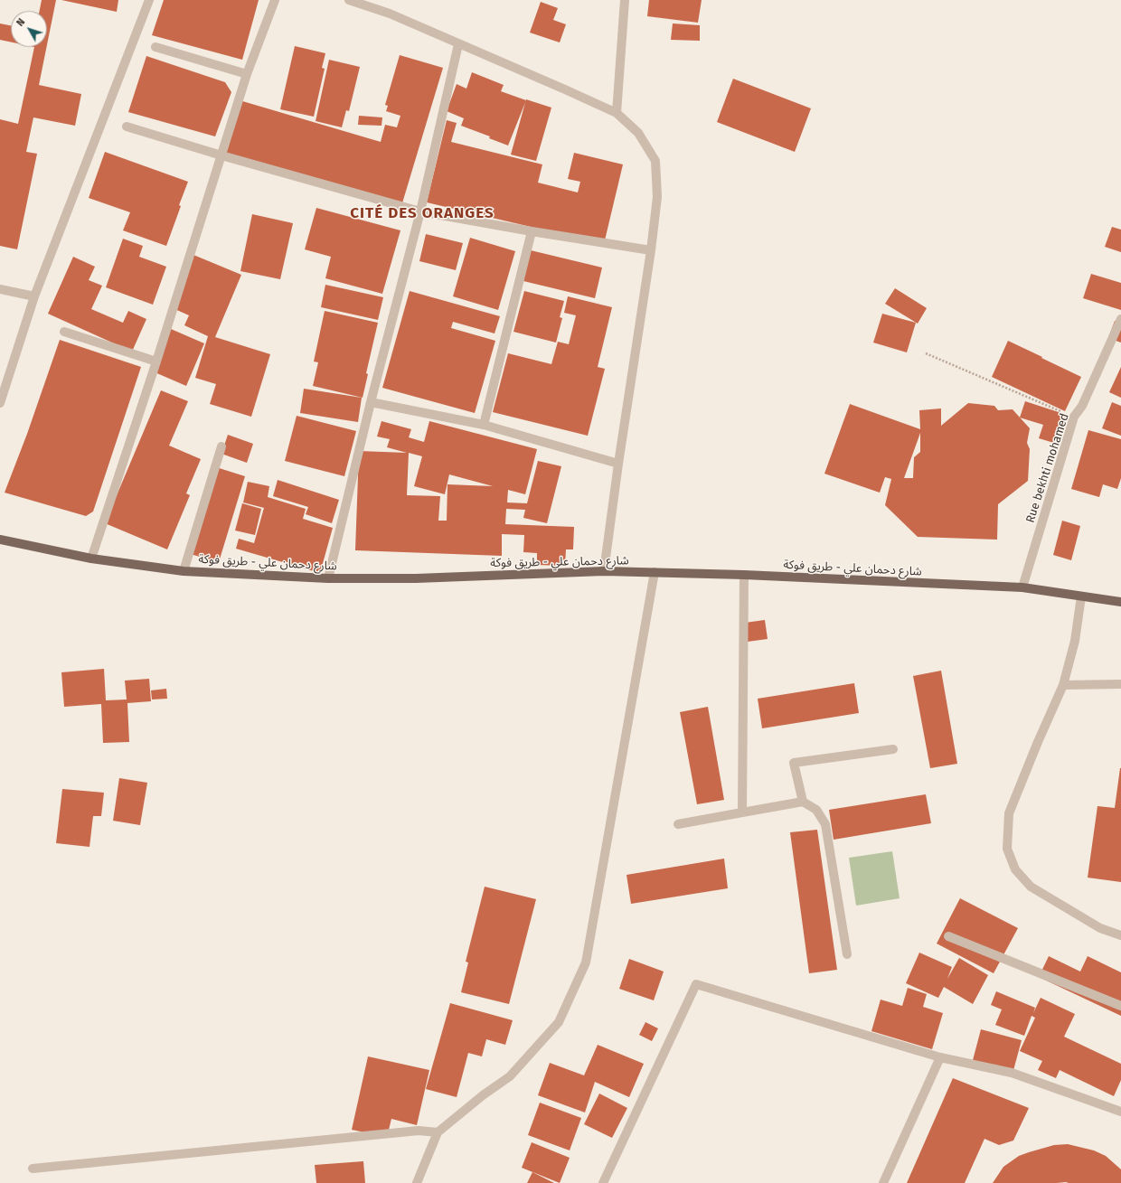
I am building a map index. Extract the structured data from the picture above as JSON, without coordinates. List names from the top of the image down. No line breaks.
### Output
{"streets":{"main road":["شارع دحمان علي - طريق فوكة"],"street":["Rue bekhti mohamed"]},"crossings":[["Rue bekhti mohamed","شارع دحمان علي - طريق فوكة"]],"districts":["CITÉ DES ORANGES"],"north":"top left"}
